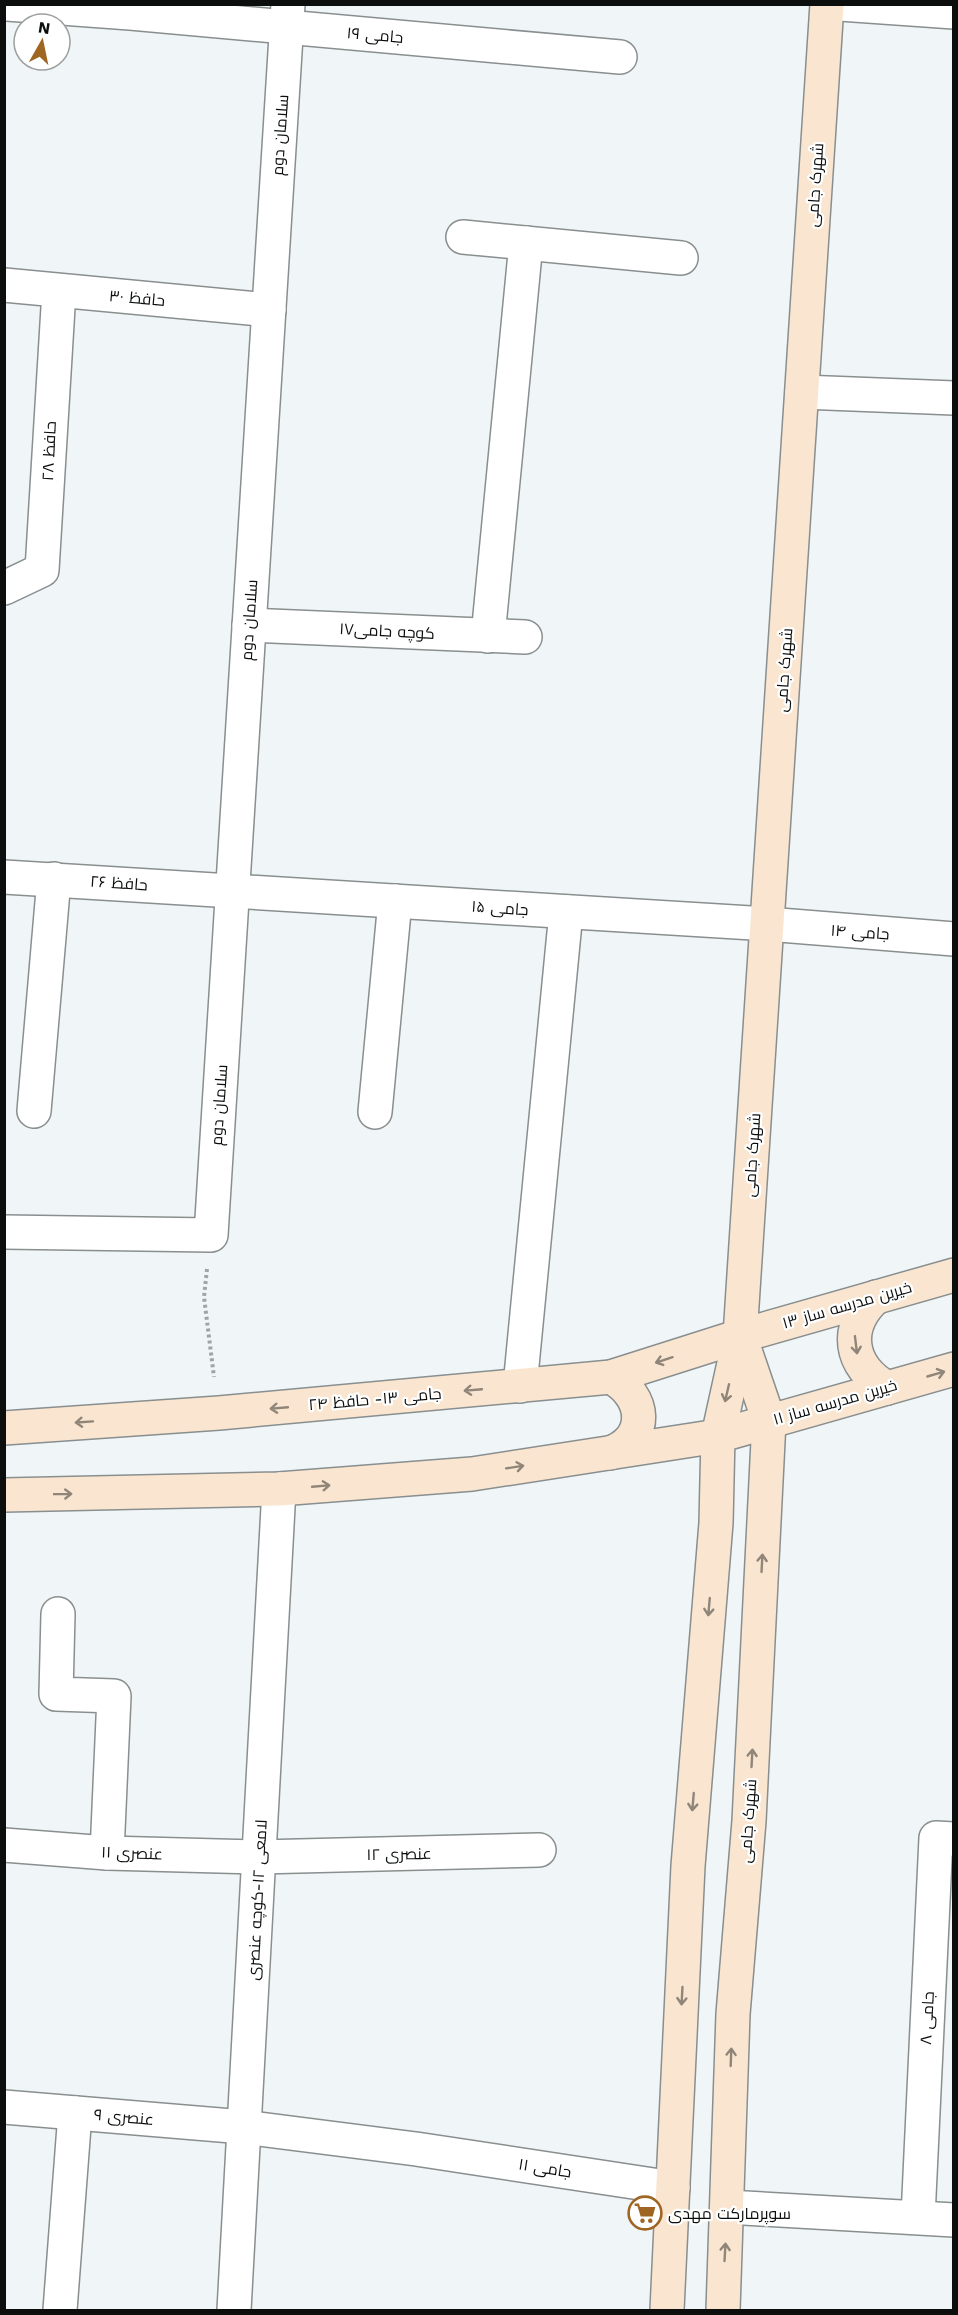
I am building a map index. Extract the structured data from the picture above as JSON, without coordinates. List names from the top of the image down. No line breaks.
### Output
{"streets":{"street":["۱۹ جامی","سلامان دوم","شهرک جامی","۳۰ حافظ","حافظ ۲۸","کوچه جامی۱۷","حافظ ۲۶","۱۵ جامی","۱۴ جامی","۱۳ خیرین مدرسه ساز","جامی ۱۳- حافظ ۲۴","۱۱ خیرین مدرسه ساز","۱۱ عنصری","۱۲ عنصری","لامعی ۱۲-کوچه عنصری","۸ جامی","۹ عنصری","۱۱ جامی"]},"crossings":[["۱۹ جامی","سلامان دوم"],["سلامان دوم","۳۰ حافظ"],["سلامان دوم","کوچه جامی۱۷"],["سلامان دوم","حافظ ۲۶"],["سلامان دوم","۱۵ جامی"],["شهرک جامی","۱۵ جامی"],["شهرک جامی","۱۴ جامی"],["شهرک جامی","۱۳ خیرین مدرسه ساز"],["شهرک جامی","جامی ۱۳- حافظ ۲۴"],["شهرک جامی","۱۱ خیرین مدرسه ساز"],["شهرک جامی","۱۱ جامی"],["۳۰ حافظ","حافظ ۲۸"],["حافظ ۲۶","۱۵ جامی"],["۱۵ جامی","۱۴ جامی"],["۱۳ خیرین مدرسه ساز","جامی ۱۳- حافظ ۲۴"],["۱۱ عنصری","۱۲ عنصری"],["۱۱ عنصری","لامعی ۱۲-کوچه عنصری"],["۱۲ عنصری","لامعی ۱۲-کوچه عنصری"],["لامعی ۱۲-کوچه عنصری","۹ عنصری"],["۹ عنصری","۱۱ جامی"]],"places":{"supermarket":["سوپرمارکت مهدی"]},"north":"top"}
